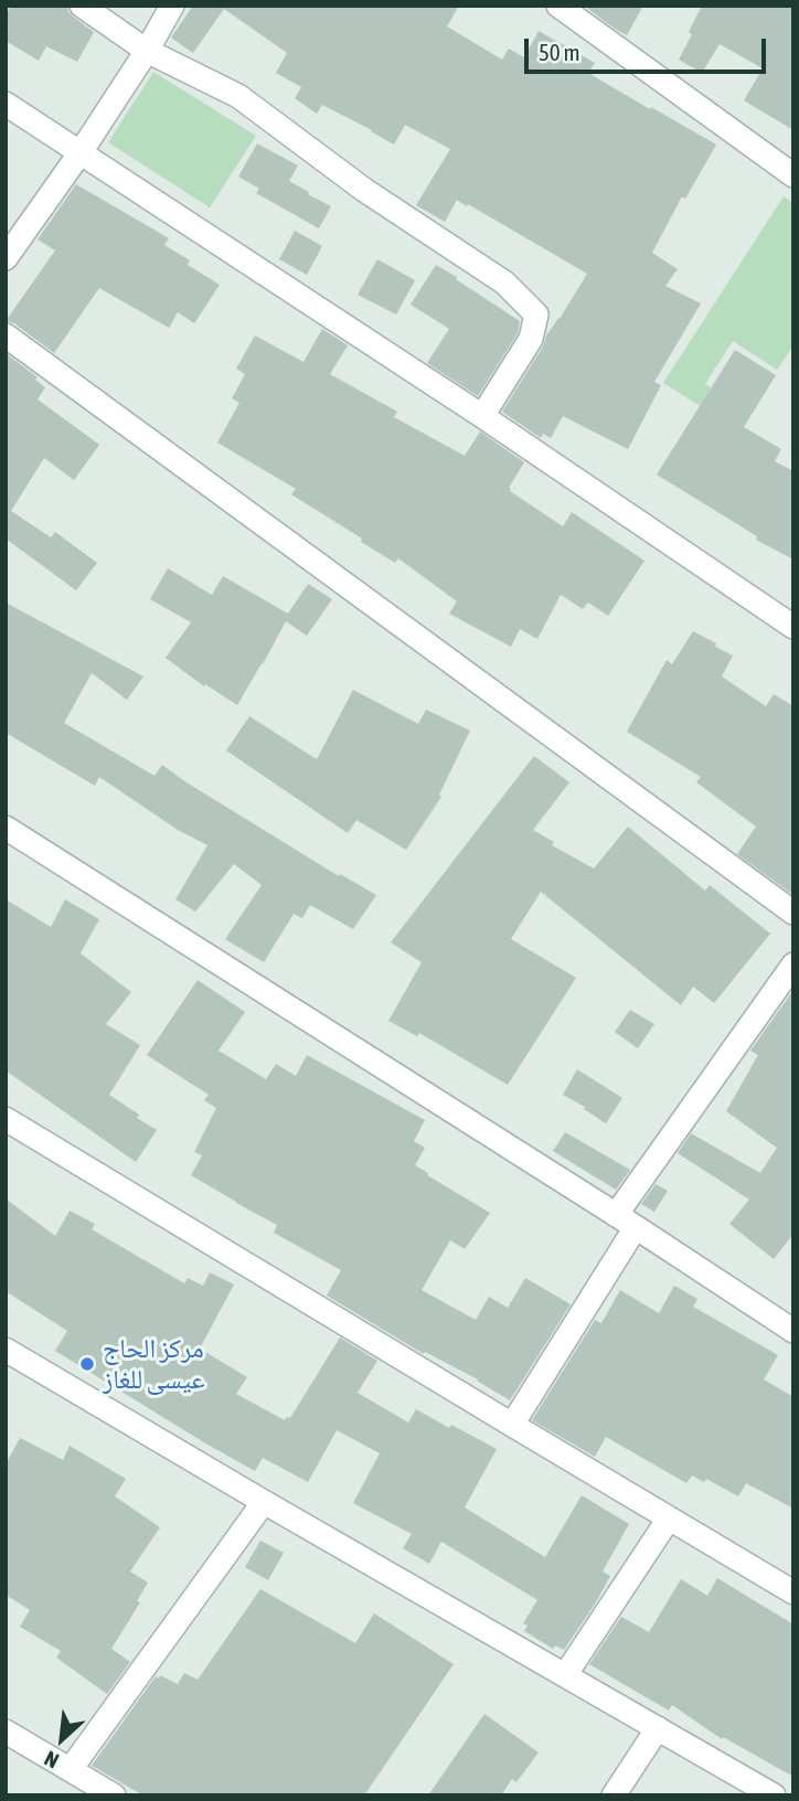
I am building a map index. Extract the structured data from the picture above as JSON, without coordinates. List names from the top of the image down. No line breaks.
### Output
{"places":["مركز الحاج عيسى للغاز"],"scale_bar":"50 m","north":"bottom left"}
